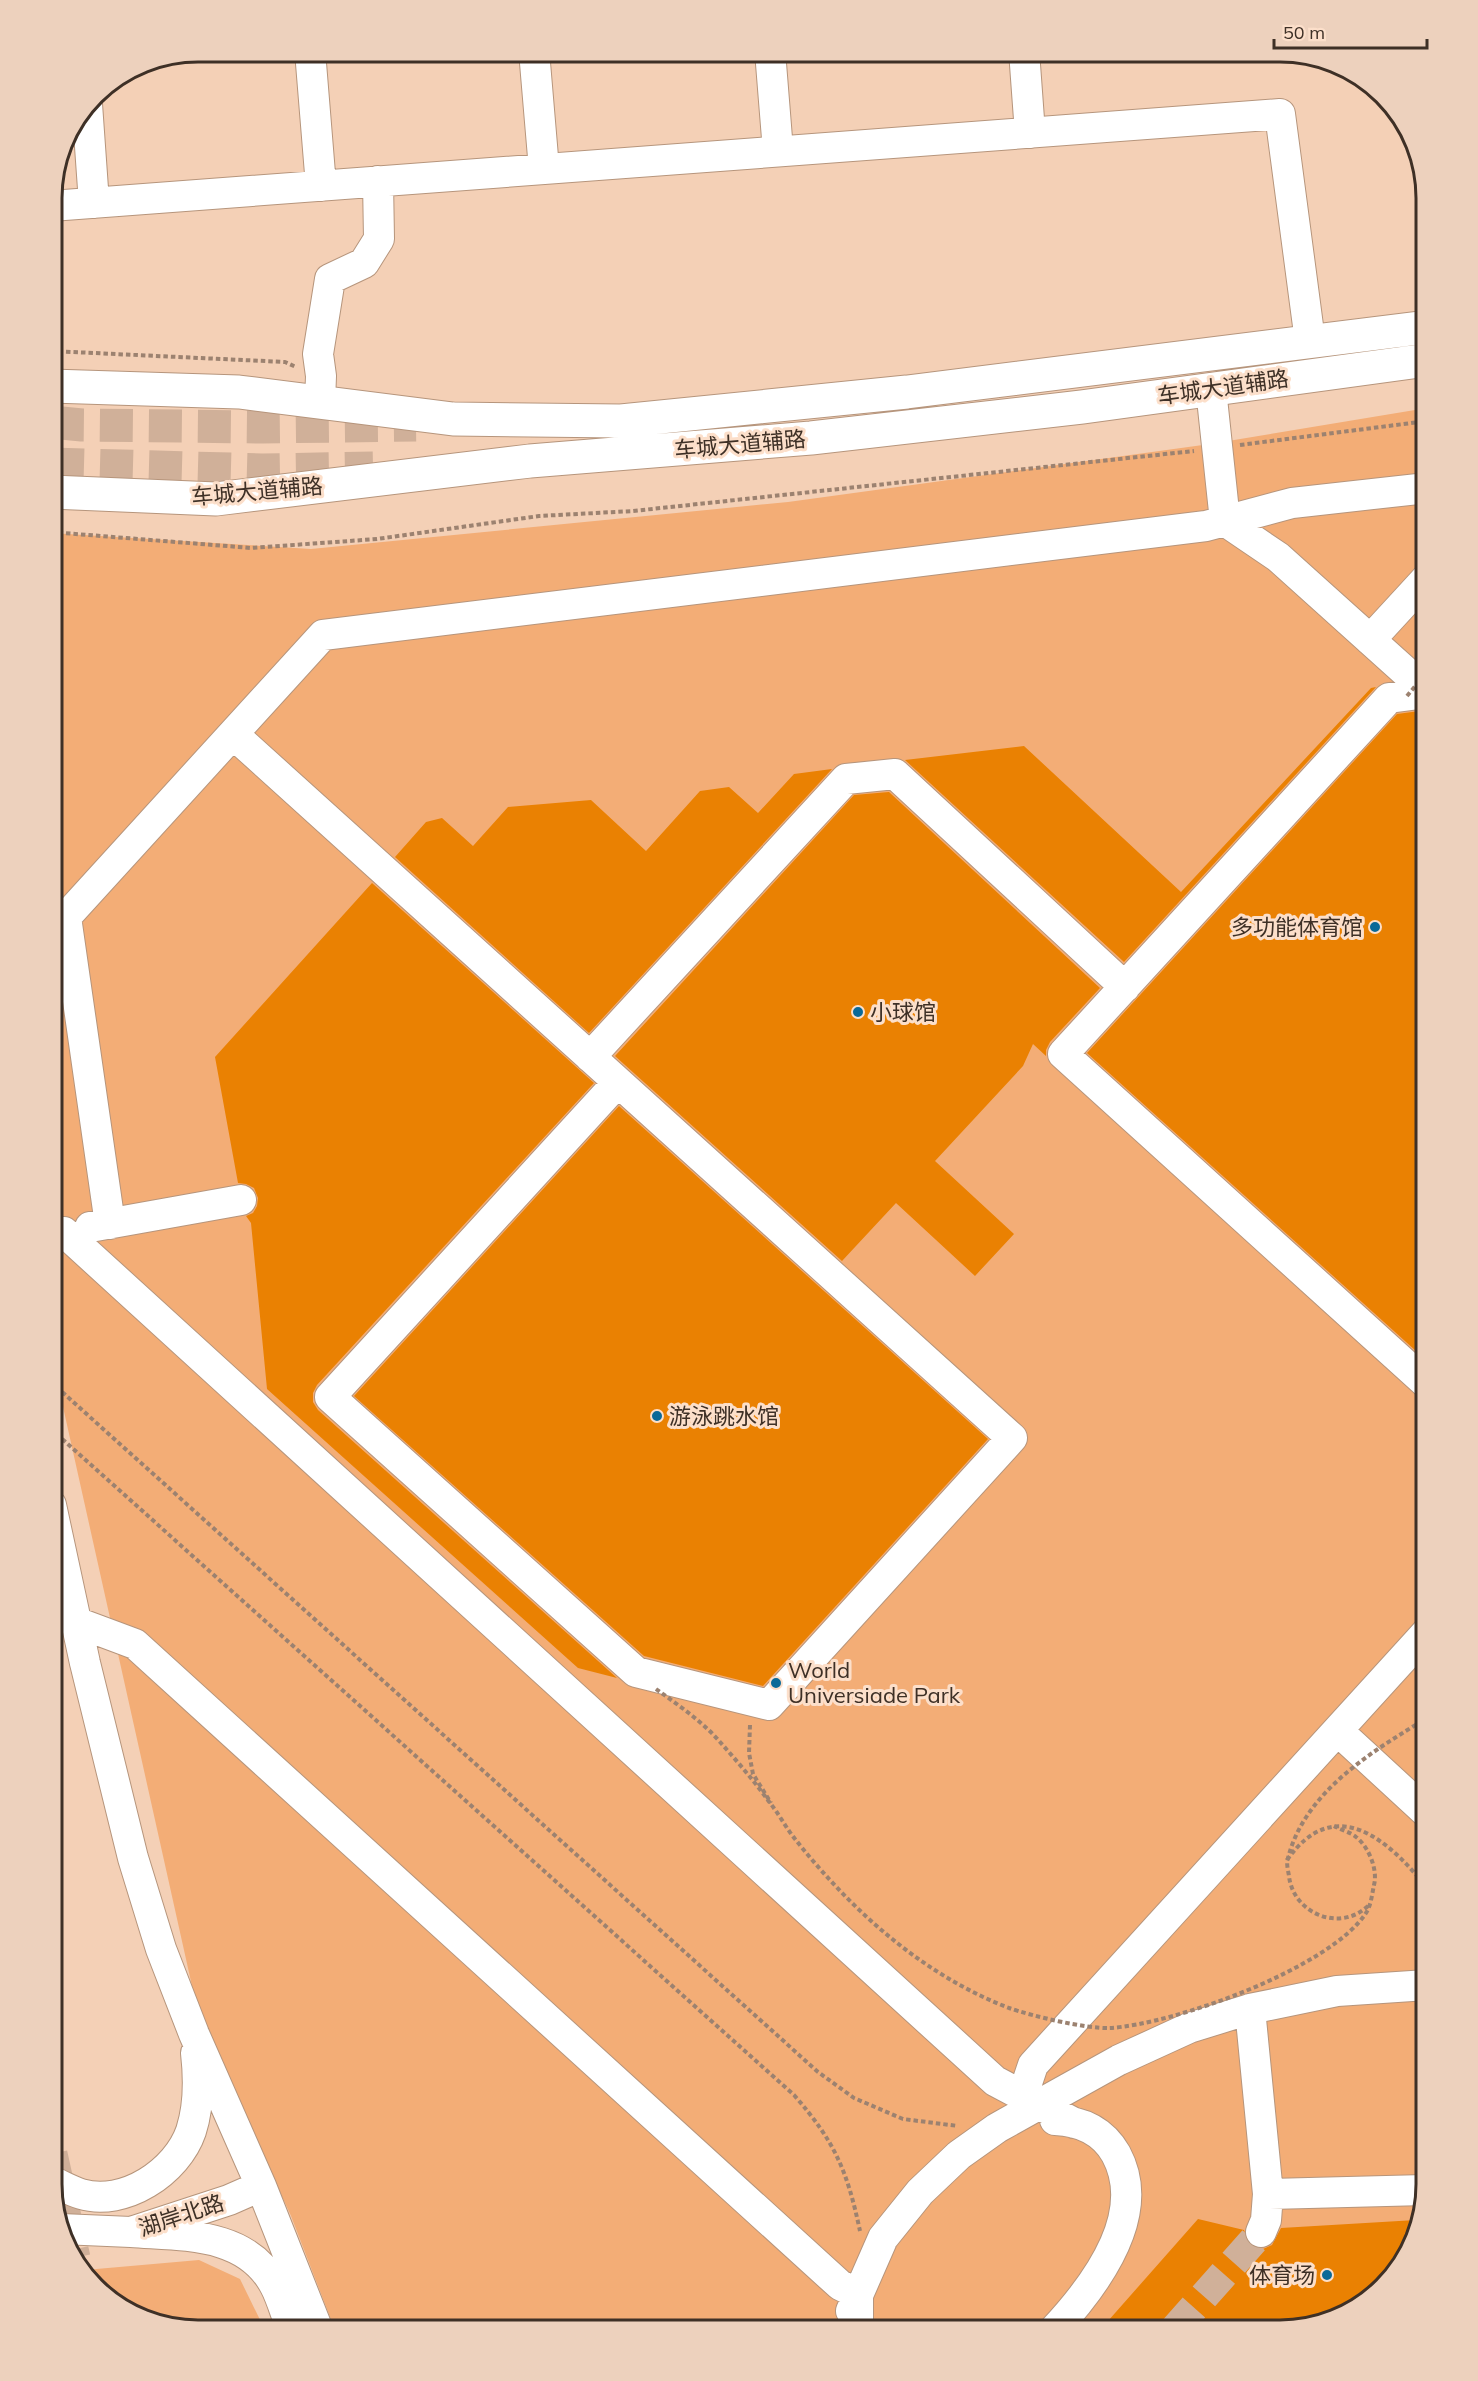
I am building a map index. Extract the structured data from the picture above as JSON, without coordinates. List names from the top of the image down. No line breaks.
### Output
{"streets":{"main road":["车城大道辅路"],"street":["湖岸北路"]},"places":["多功能体育馆","小球馆","游泳跳水馆","World Universiade Park","体育场"],"scale_bar":"50 m"}
